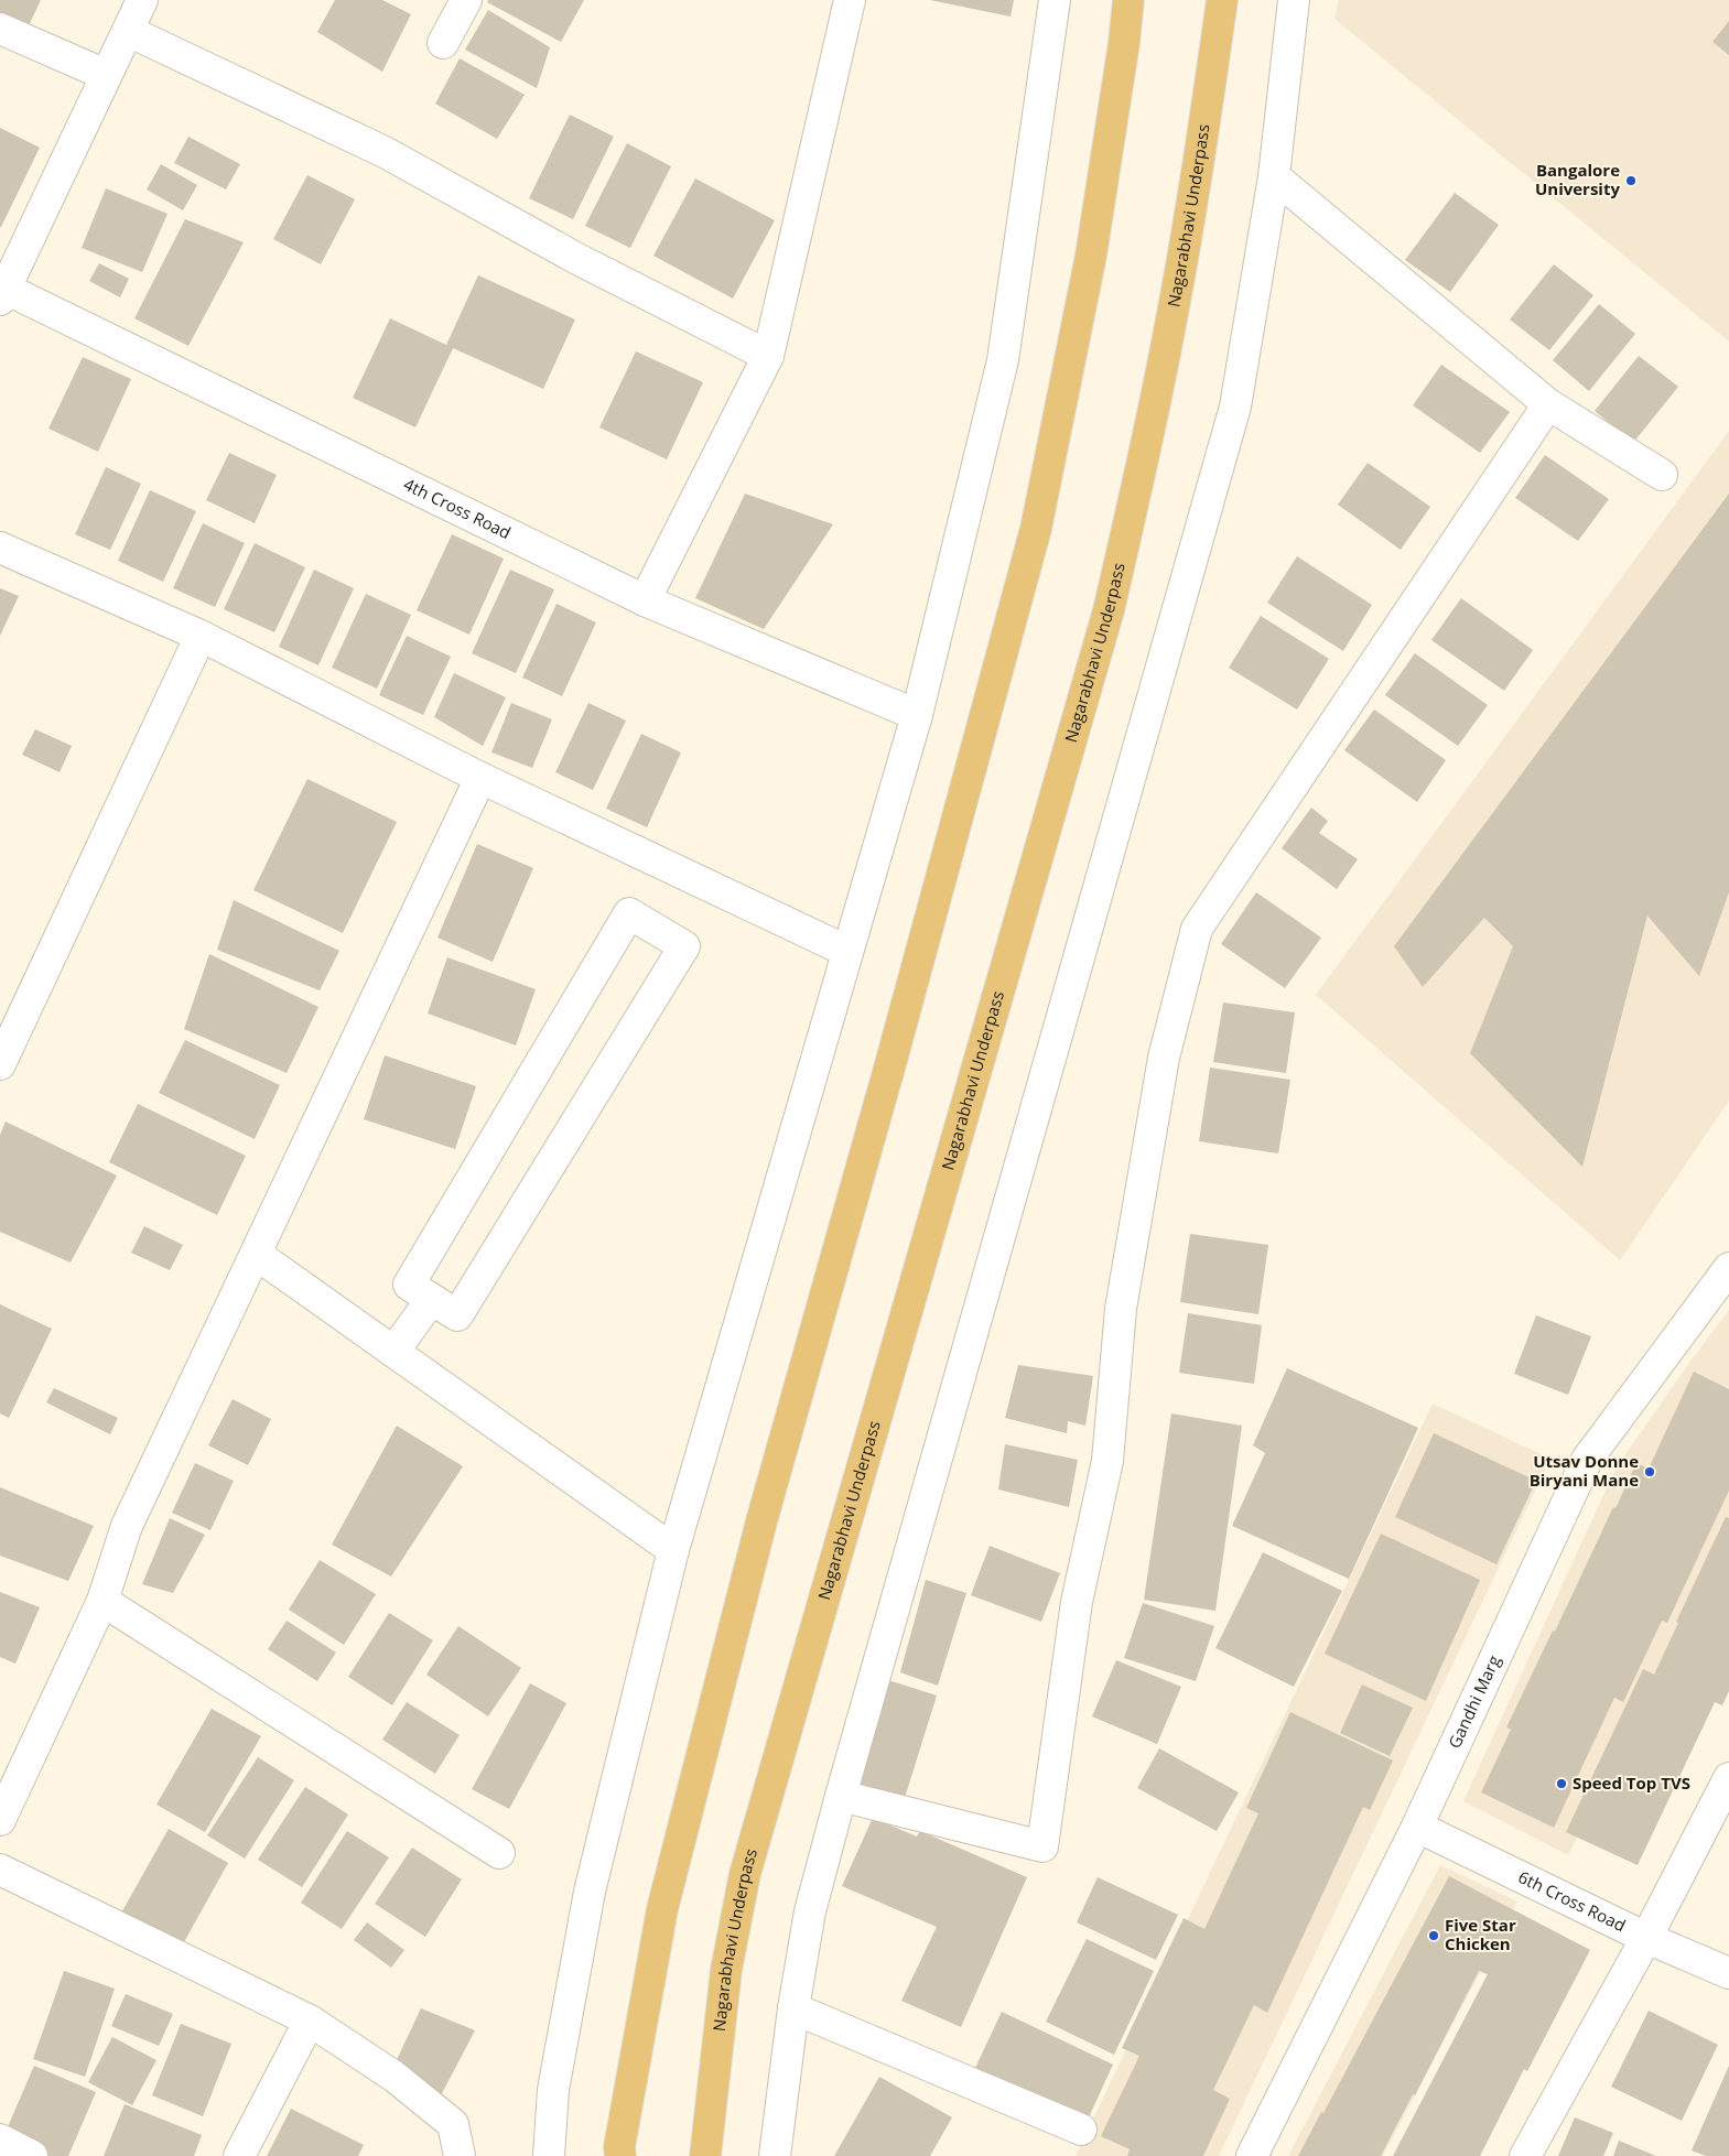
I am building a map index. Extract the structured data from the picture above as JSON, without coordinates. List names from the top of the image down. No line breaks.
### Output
{"streets":{"highway":["Nagarabhavi Underpass"],"street":["4th Cross Road","Gandhi Marg","6th Cross Road"]},"crossings":[["Gandhi Marg","6th Cross Road"]],"places":["Bangalore University","Utsav Donne Biryani Mane","Speed Top TVS","Five Star Chicken"]}
